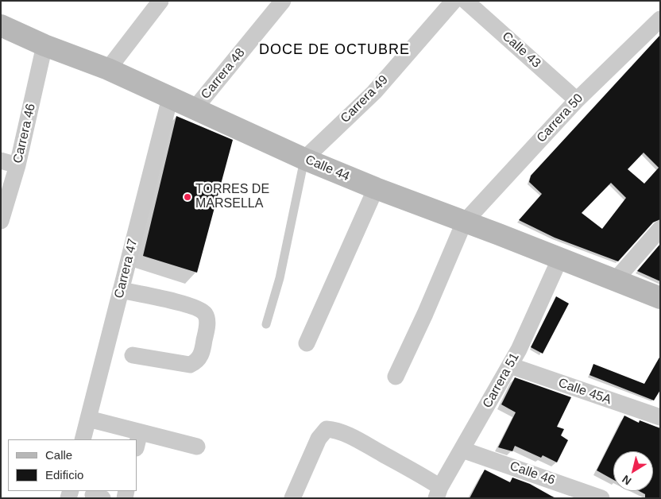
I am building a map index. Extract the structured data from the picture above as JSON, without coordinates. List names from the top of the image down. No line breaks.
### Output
{"streets":{"main road":["Calle 44"],"street":["Calle 43","Carrera 48","Carrera 49","Carrera 50","Carrera 46","Carrera 47","Carrera 51","Calle 45A","Calle 46"]},"crossings":[["Calle 43","Carrera 50"],["Carrera 48","Calle 44"],["Carrera 49","Calle 44"],["Carrera 50","Calle 44"],["Carrera 46","Calle 44"],["Calle 44","Carrera 47"],["Calle 44","Carrera 51"],["Carrera 51","Calle 45A"],["Carrera 51","Calle 46"]],"districts":["DOCE DE OCTUBRE"],"places":["TORRES DE MARSELLA"],"legend":["Calle","Edificio"],"north":"bottom left"}
